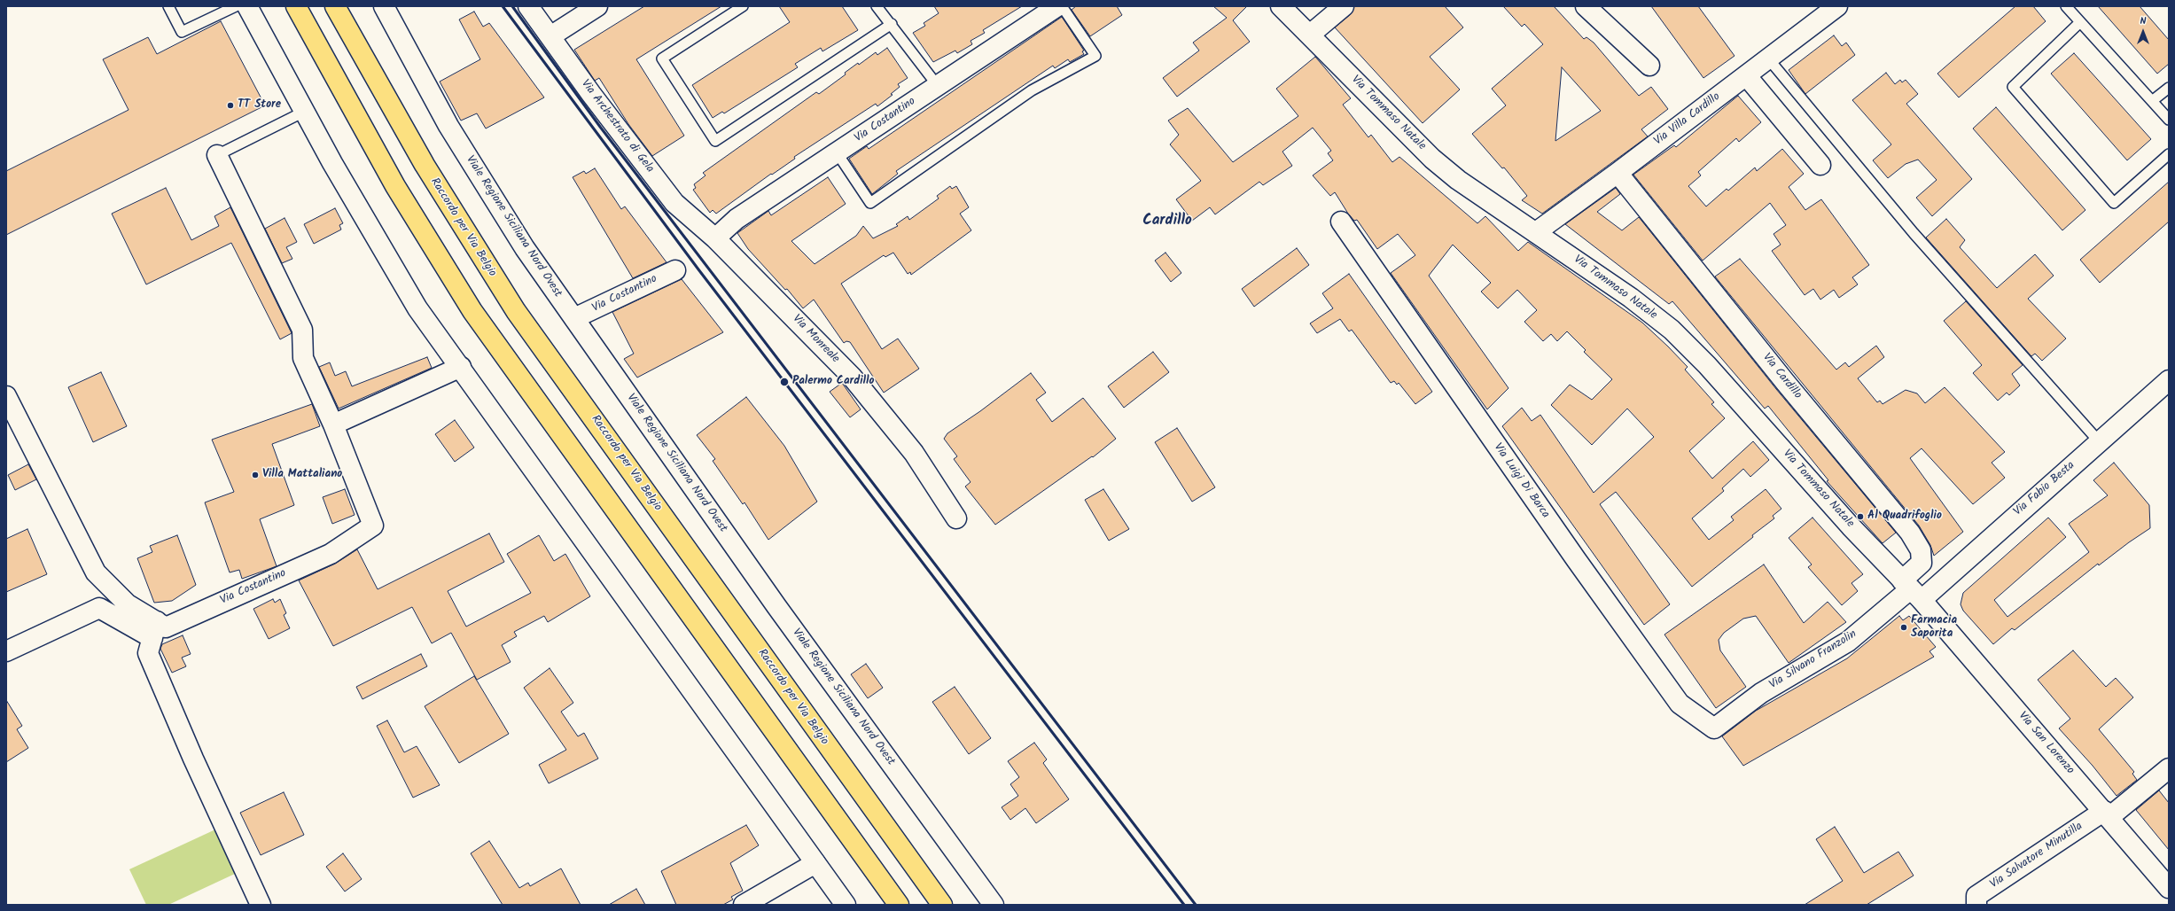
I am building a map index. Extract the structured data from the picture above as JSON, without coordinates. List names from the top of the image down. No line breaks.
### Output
{"streets":{"highway":["Raccordo per Via Belgio"],"street":["Via Tommaso Natale","Via Villa Cardillo","Via Costantino","Via Archestrato di Gela","Viale Regione Siciliana Nord Ovest","Via Monreale","Via Cardillo","Via Luigi Di Barca","Via Fabio Besta","Via Silvano Franzolin","Via San Lorenzo","Via Salvatore Minutilla"]},"crossings":[["Via Tommaso Natale","Via Villa Cardillo"],["Via Tommaso Natale","Via Cardillo"],["Via Tommaso Natale","Via Fabio Besta"],["Via Tommaso Natale","Via Silvano Franzolin"],["Via Tommaso Natale","Via San Lorenzo"],["Via Villa Cardillo","Via Cardillo"],["Via Costantino","Via Archestrato di Gela"],["Via Costantino","Viale Regione Siciliana Nord Ovest"],["Via Costantino","Via Monreale"],["Via Archestrato di Gela","Via Monreale"],["Via Cardillo","Via Fabio Besta"],["Via Cardillo","Via Silvano Franzolin"],["Via Cardillo","Via San Lorenzo"],["Via Luigi Di Barca","Via Silvano Franzolin"],["Via Fabio Besta","Via Silvano Franzolin"],["Via Fabio Besta","Via San Lorenzo"],["Via Silvano Franzolin","Via San Lorenzo"],["Via San Lorenzo","Via Salvatore Minutilla"]],"districts":["Cardillo"],"places":["TT Store","Palermo Cardillo","Villa Mattaliano","Al Quadrifoglio","Farmacia Saporita"],"north":"top"}
